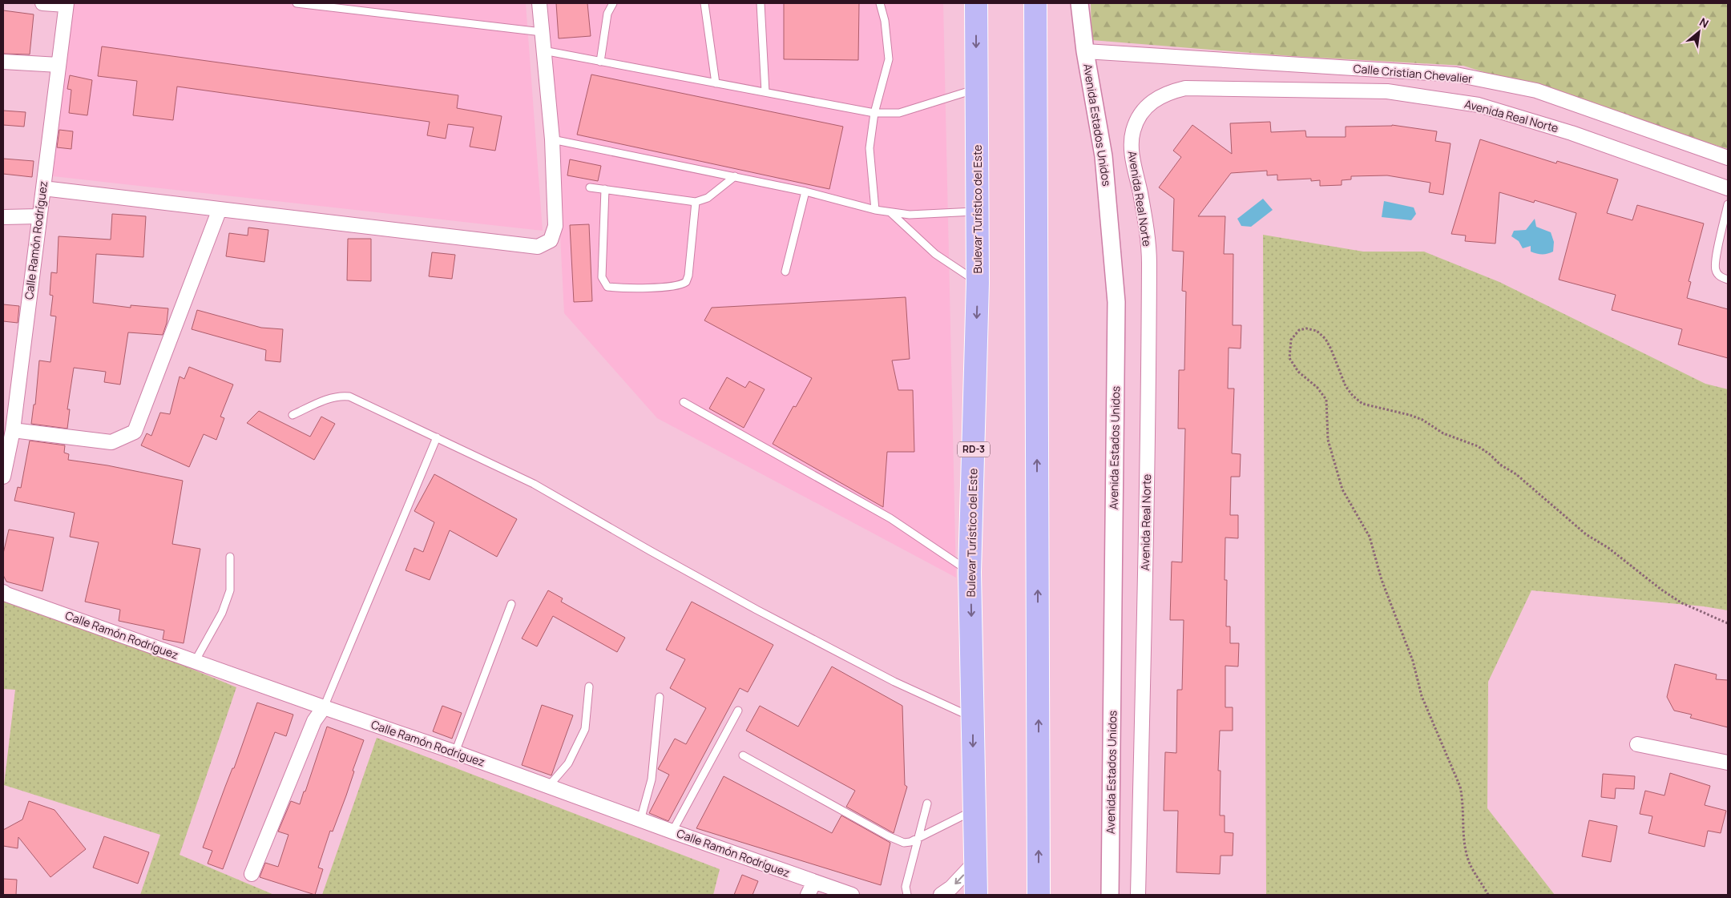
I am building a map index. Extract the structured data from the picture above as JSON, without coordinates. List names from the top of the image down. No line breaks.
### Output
{"streets":{"highway":["Bulevar Turístico del Este","RD-3"],"street":["Calle Cristian Chevalier","Avenida Real Norte","Avenida Estados Unidos","Calle Ramón Rodríguez"]},"crossings":[["Calle Cristian Chevalier","Avenida Estados Unidos"]],"north":"top right"}
